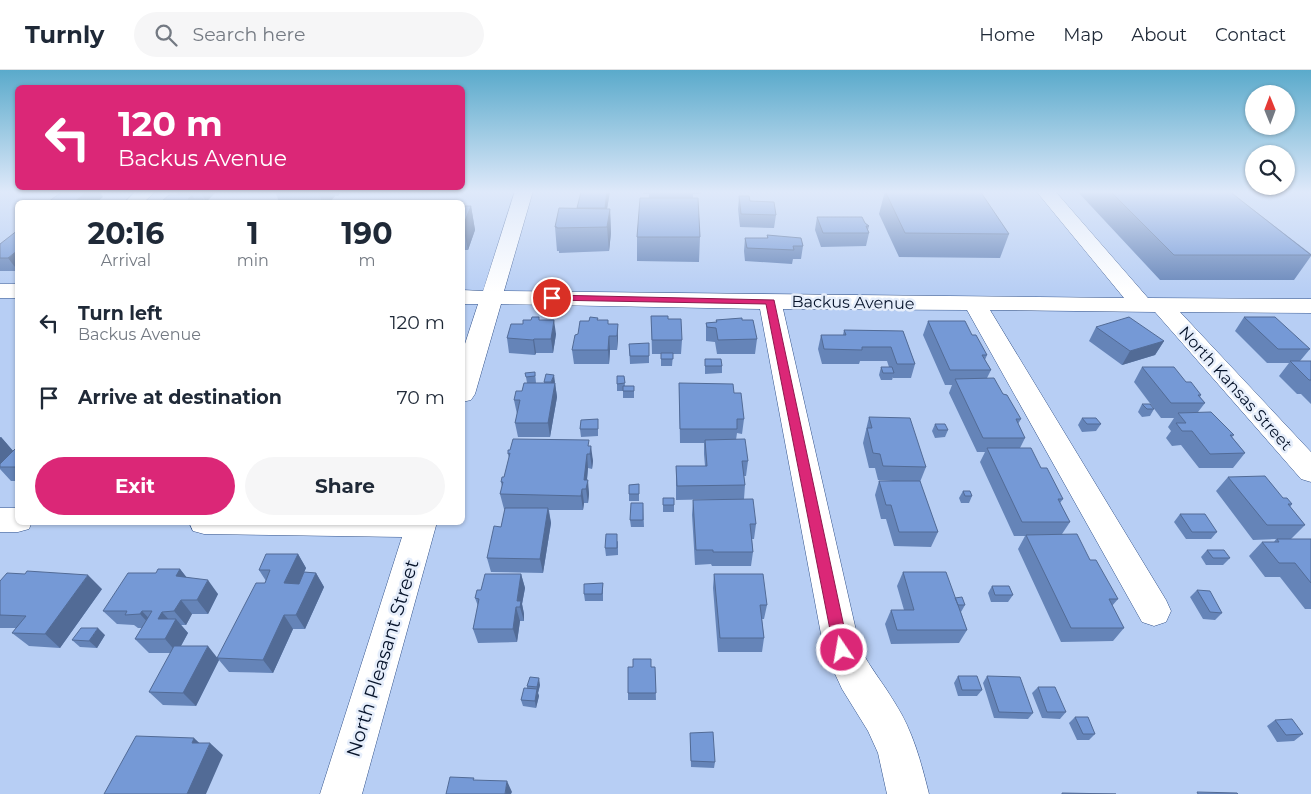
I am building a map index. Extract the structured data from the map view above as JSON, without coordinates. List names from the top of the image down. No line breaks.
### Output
{"streets":{"street":["Backus Avenue","North Kansas Street","North Pleasant Street"]},"crossings":[["Backus Avenue","North Kansas Street"]],"north":"top","page":{"header":"Turnly","search":"Search here","nav":["Home","Map","About","Contact"],"turn":["120 m","Backus Avenue"],"eta":["20:16","Arrival","1","min","190","m"],"list":[{"name":"Turn left","note":"Backus Avenue","value":"120 m"},{"name":"Arrive at destination","value":"70 m"}],"buttons":["Exit","Share"]}}
